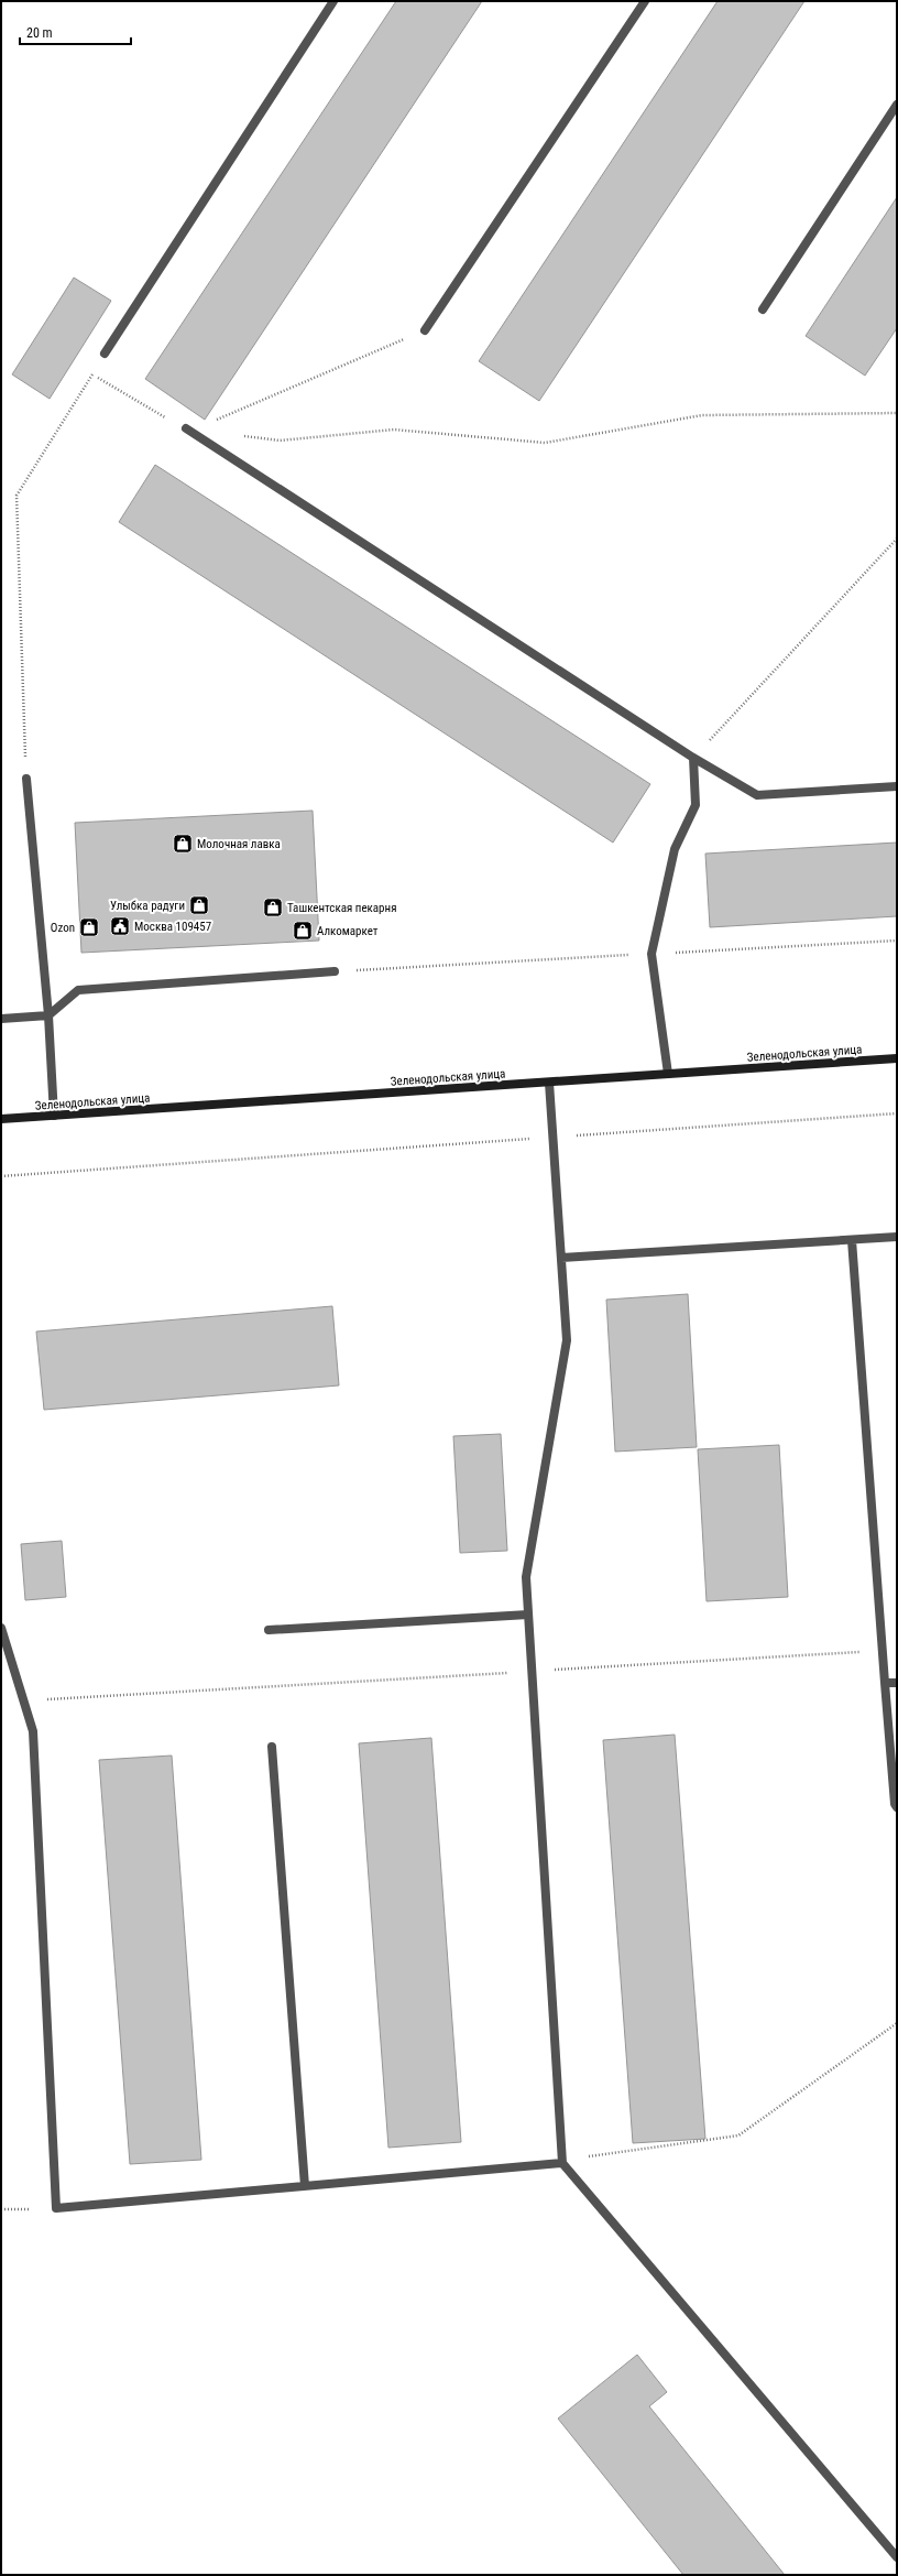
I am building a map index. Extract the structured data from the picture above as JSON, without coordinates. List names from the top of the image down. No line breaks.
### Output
{"streets":{"street":["Зеленодольская улица"]},"places":{"shop":["Молочная лавка","Улыбка радуги","Ташкентская пекарня","Ozon","Алкомаркет"],"public building":["Москва 109457"]},"scale_bar":"20 m"}
